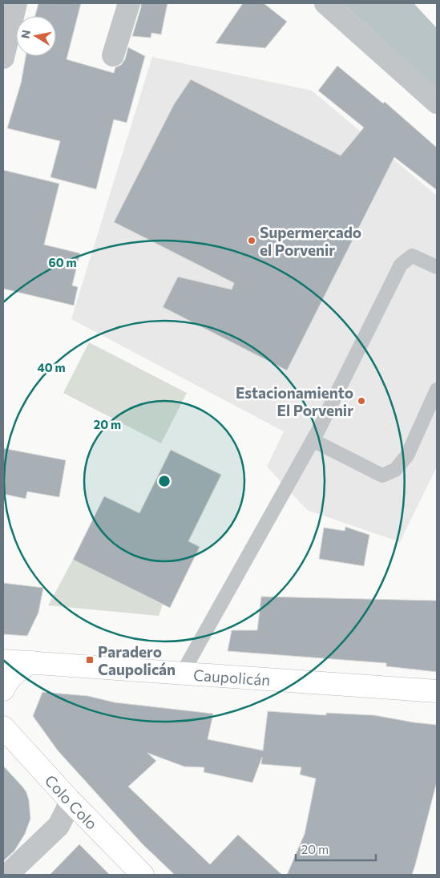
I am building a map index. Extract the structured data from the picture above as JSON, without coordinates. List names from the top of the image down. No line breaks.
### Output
{"streets":{"main road":["Caupolicán","Colo Colo"]},"places":{"other":["Supermercado el Porvenir","Estacionamiento El Porvenir"],"transit":["Paradero Caupolicán"]},"scale_bar":"20 m","north":"left","rings":["60 m","40 m","20 m"]}
